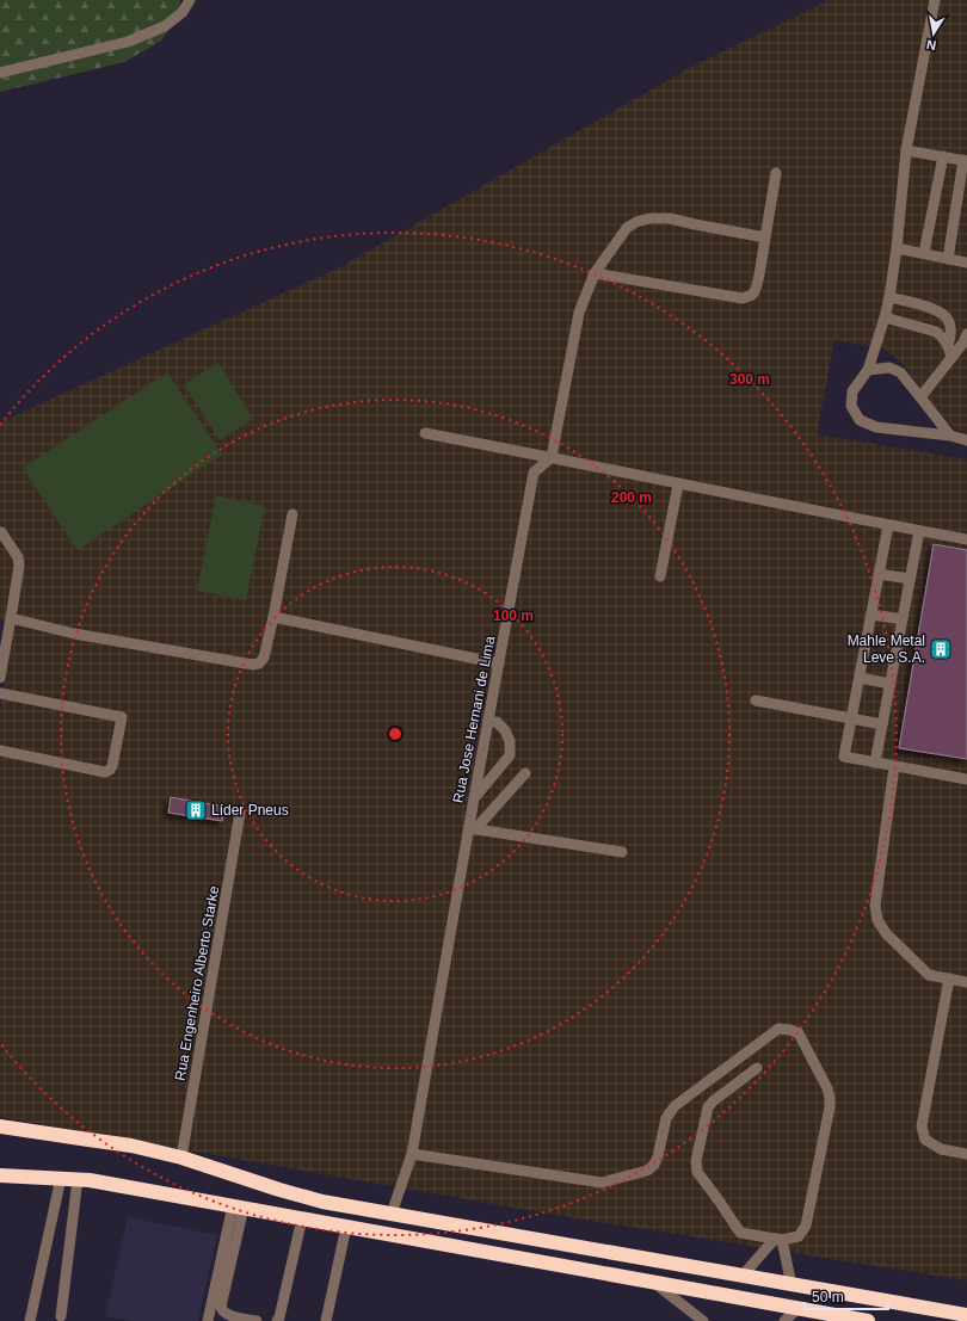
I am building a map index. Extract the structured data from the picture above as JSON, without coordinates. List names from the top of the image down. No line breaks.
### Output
{"streets":{"street":["Rua Jose Hernani de Lima","Rua Engenheiro Alberto Starke"]},"places":{"building":["Mahle Metal Leve S.A.","Líder Pneus"]},"scale_bar":"50 m","north":"bottom","rings":["300 m","200 m","100 m"]}
